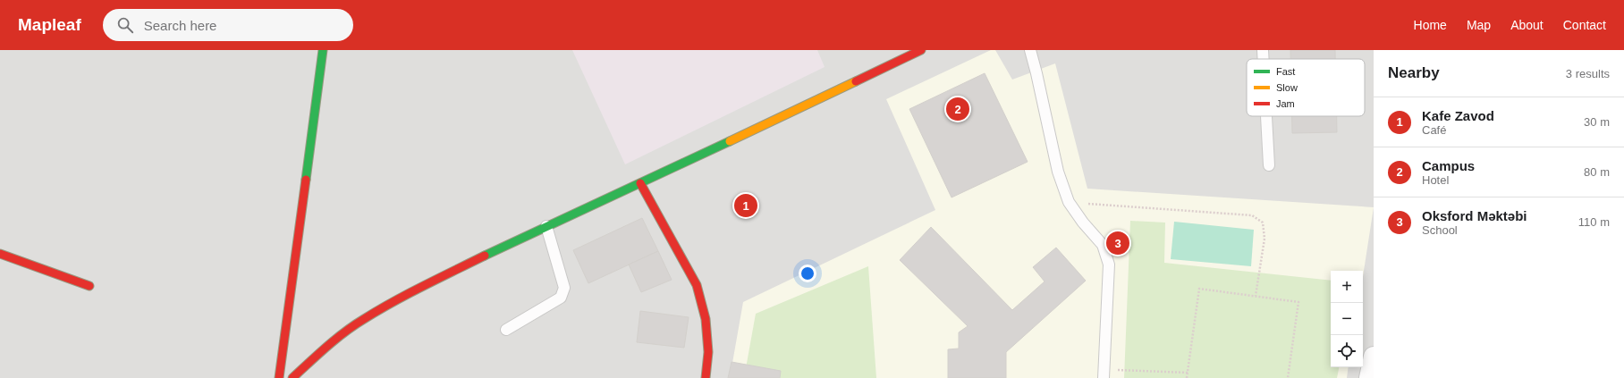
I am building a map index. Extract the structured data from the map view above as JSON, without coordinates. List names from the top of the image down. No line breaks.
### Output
{"legend":["Fast","Slow","Jam"],"page":{"header":"Mapleaf","search":"Search here","nav":["Home","Map","About","Contact"],"heading":["Nearby","3 results"],"pins":["2","1","3"],"list":[{"mark":"1","name":"Kafe Zavod","note":"Café","value":"30 m"},{"mark":"2","name":"Campus","note":"Hotel","value":"80 m"},{"mark":"3","name":"Oksford Məktəbi","note":"School","value":"110 m"}],"map_buttons":["+","−"]}}
